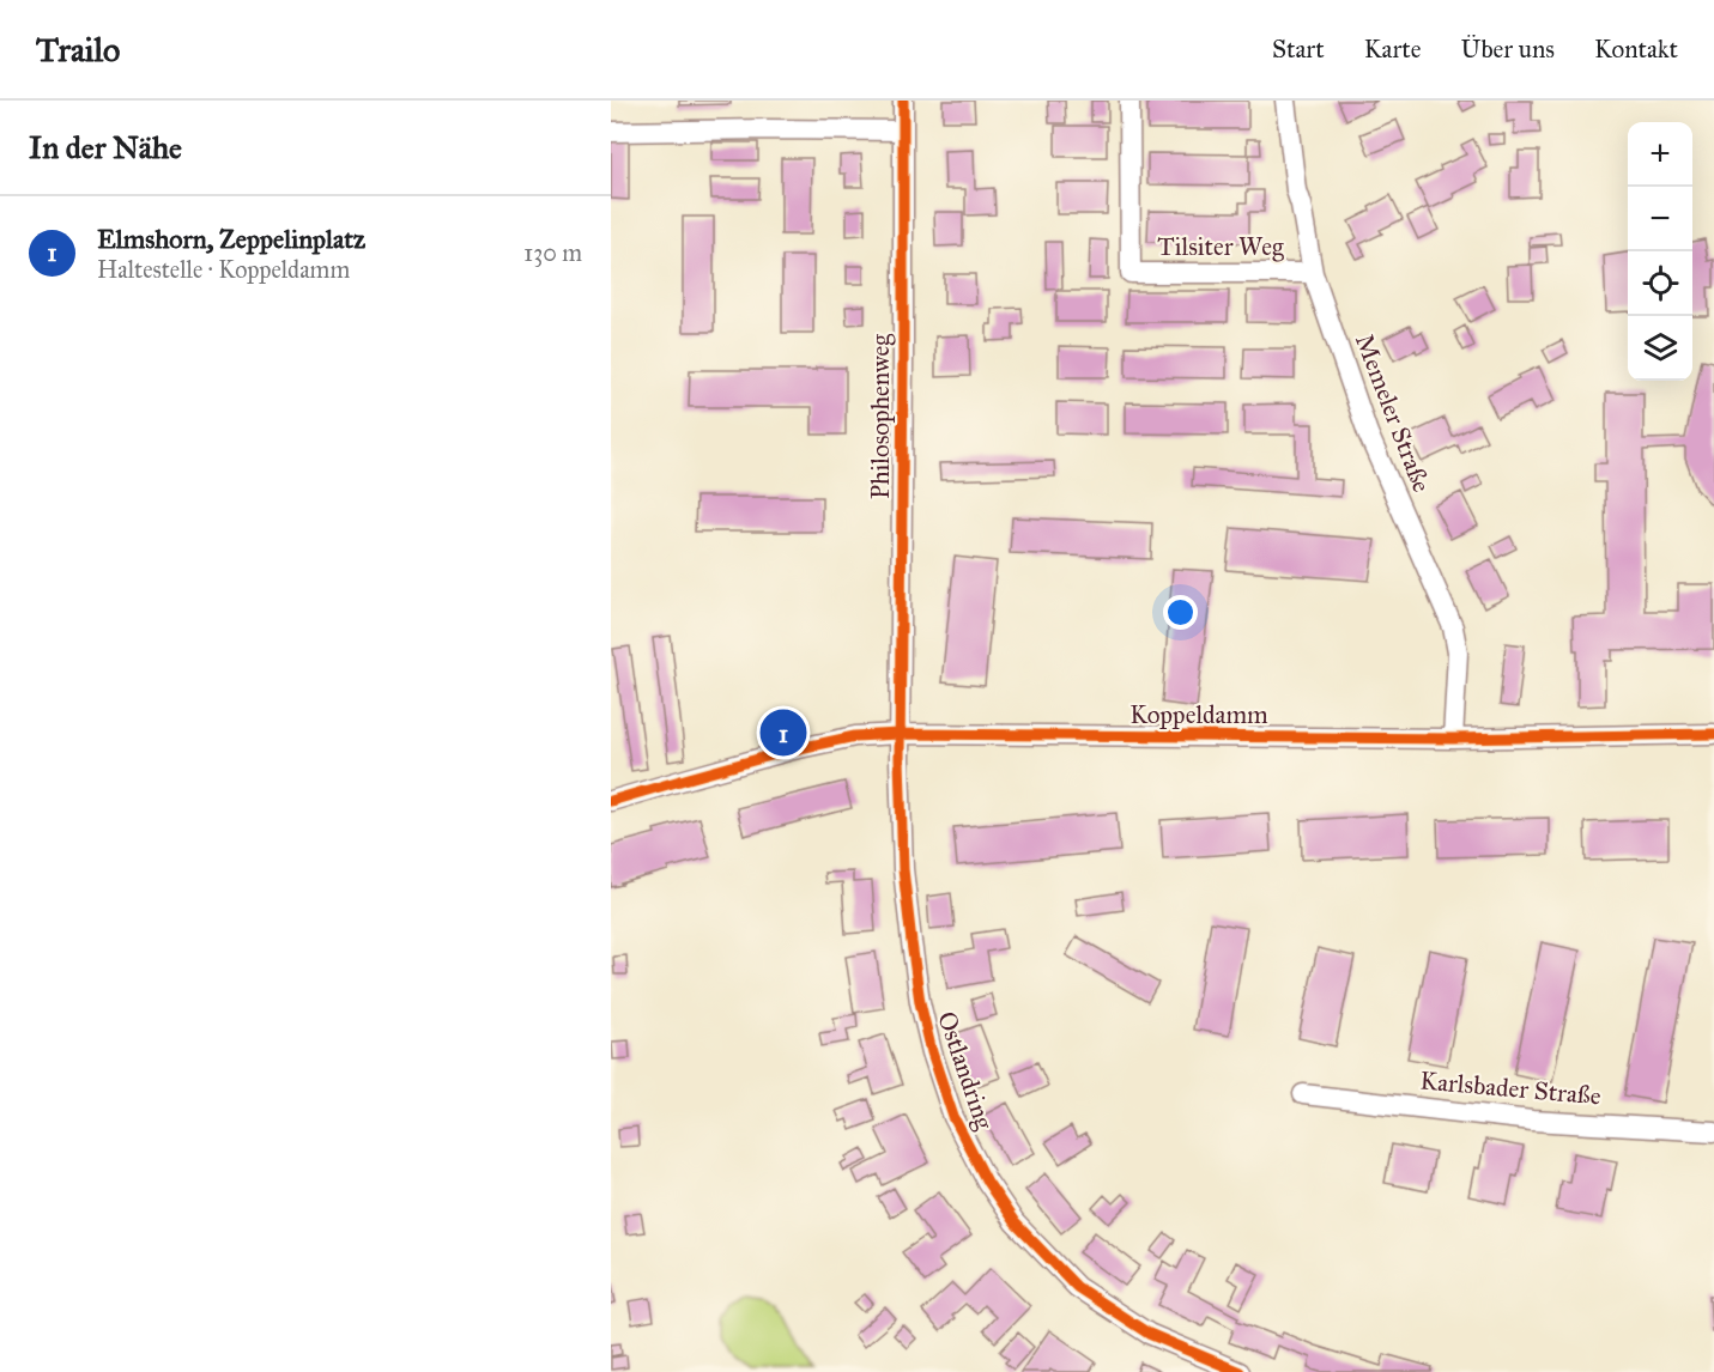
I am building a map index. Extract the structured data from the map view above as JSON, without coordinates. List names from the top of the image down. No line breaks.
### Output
{"streets":{"street":["Tilsiter Weg","Memeler Straße","Philosophenweg","Koppeldamm","Ostlandring","Karlsbader Straße"]},"crossings":[["Tilsiter Weg","Memeler Straße"],["Memeler Straße","Koppeldamm"],["Philosophenweg","Koppeldamm"],["Philosophenweg","Ostlandring"],["Koppeldamm","Ostlandring"]],"page":{"header":"Trailo","nav":["Start","Karte","Über uns","Kontakt"],"heading":"In der Nähe","map_buttons":["+","−"],"list":[{"mark":"1","name":"Elmshorn, Zeppelinplatz","note":"Haltestelle · Koppeldamm","value":"130 m"}],"pins":"1"}}
